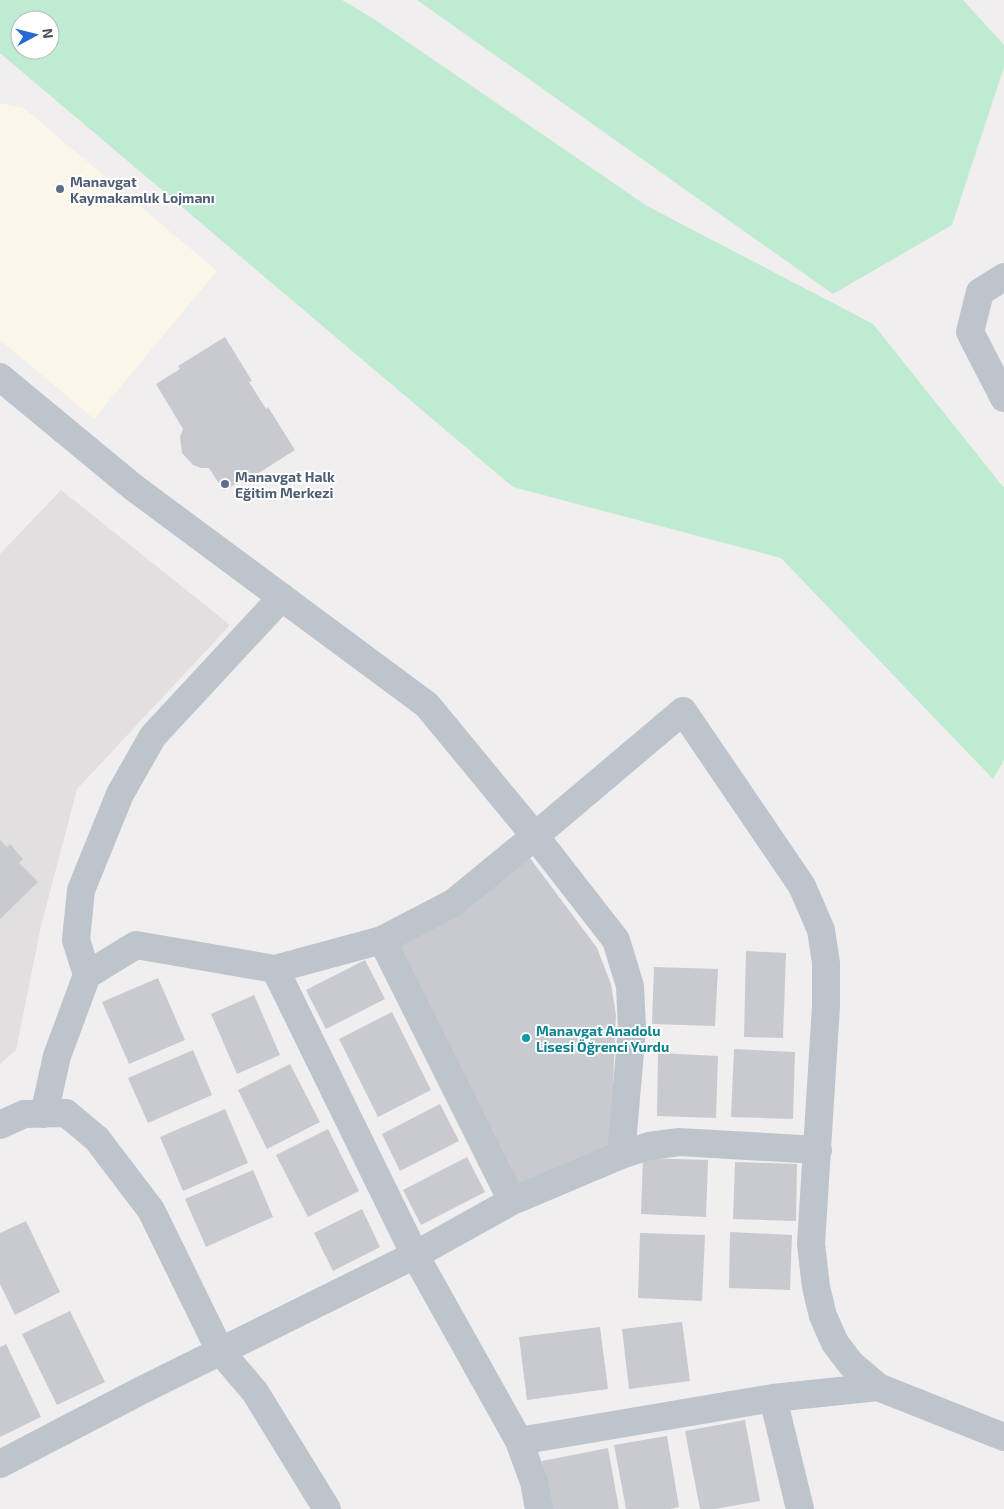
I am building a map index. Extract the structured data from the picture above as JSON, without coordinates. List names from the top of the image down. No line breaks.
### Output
{"places":["Manavgat Kaymakamlık Lojmanı","Manavgat Halk Eğitim Merkezi","Manavgat Anadolu Lisesi Öğrenci Yurdu"],"north":"right"}
